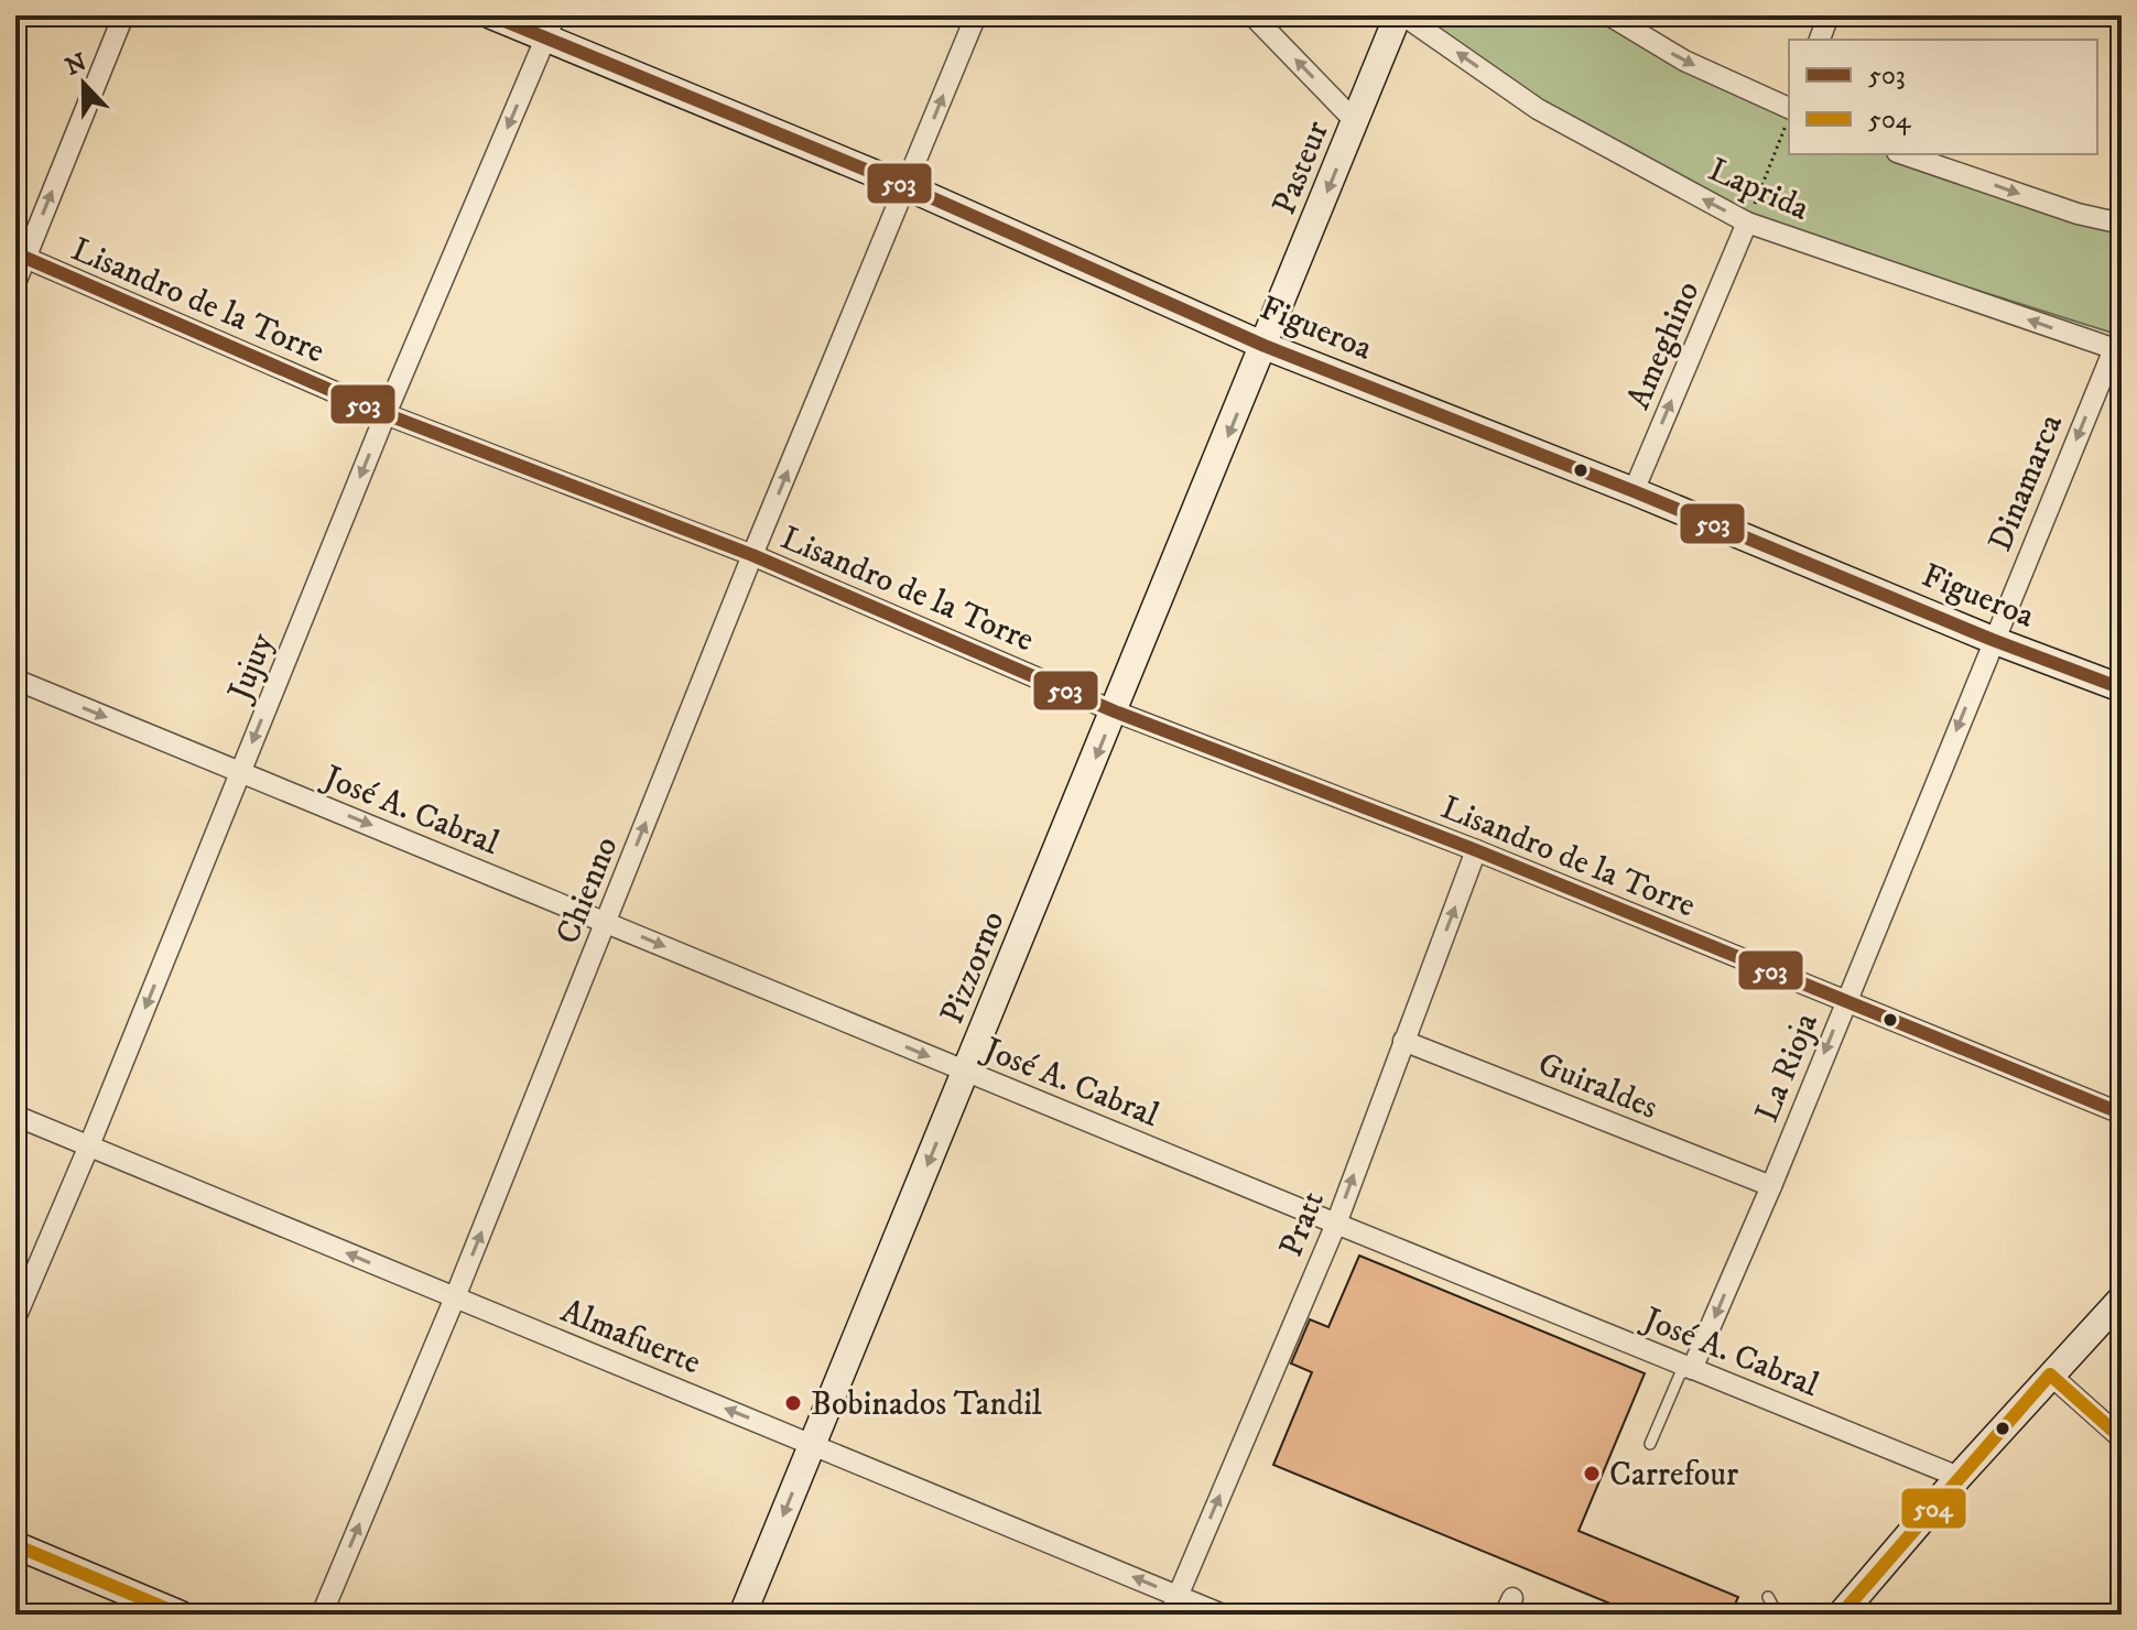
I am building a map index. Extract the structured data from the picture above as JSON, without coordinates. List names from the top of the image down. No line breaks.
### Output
{"streets":{"street":["Pasteur","Laprida","Lisandro de la Torre","Figueroa","Ameghino","Dinamarca","Jujuy","José A. Cabral","Chienno","Pizzorno","La Rioja","Guiraldes","Pratt","Almafuerte"]},"crossings":[["Pasteur","Laprida"],["Pasteur","Figueroa"],["Pasteur","Pizzorno"],["Laprida","Ameghino"],["Laprida","Dinamarca"],["Lisandro de la Torre","Jujuy"],["Lisandro de la Torre","Chienno"],["Lisandro de la Torre","Pizzorno"],["Lisandro de la Torre","La Rioja"],["Lisandro de la Torre","Pratt"],["Figueroa","Ameghino"],["Figueroa","Dinamarca"],["Figueroa","Jujuy"],["Figueroa","Chienno"],["Figueroa","Pizzorno"],["Figueroa","La Rioja"],["Dinamarca","La Rioja"],["Jujuy","José A. Cabral"],["Jujuy","Almafuerte"],["José A. Cabral","Chienno"],["José A. Cabral","Pizzorno"],["José A. Cabral","La Rioja"],["José A. Cabral","Pratt"],["Chienno","Almafuerte"],["Pizzorno","Almafuerte"],["La Rioja","Guiraldes"],["Guiraldes","Pratt"],["Pratt","Almafuerte"]],"one_way":["Pasteur","Ameghino","Dinamarca","Jujuy","José A. Cabral","Chienno","Pizzorno","La Rioja","Pratt","Almafuerte"],"places":["Bobinados Tandil","Carrefour"],"lines":["transit line 503","transit line 504"],"legend":["503","504"],"north":"top"}
